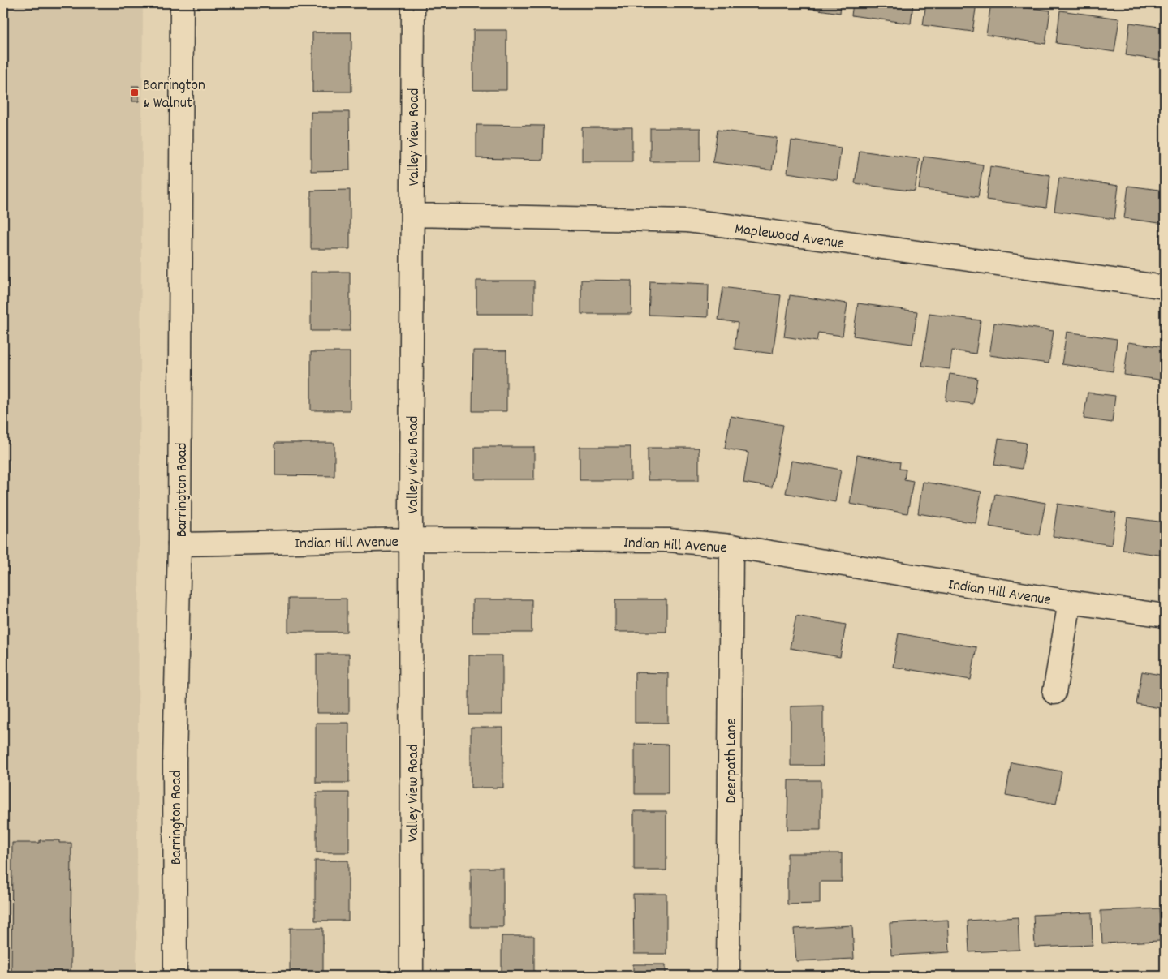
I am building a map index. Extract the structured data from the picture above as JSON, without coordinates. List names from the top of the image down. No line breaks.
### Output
{"streets":{"street":["Valley View Road","Maplewood Avenue","Barrington Road","Indian Hill Avenue","Deerpath Lane"]},"crossings":[["Valley View Road","Maplewood Avenue"],["Valley View Road","Indian Hill Avenue"],["Barrington Road","Indian Hill Avenue"],["Indian Hill Avenue","Deerpath Lane"]],"places":{"transit":["Barrington & Walnut"]}}
